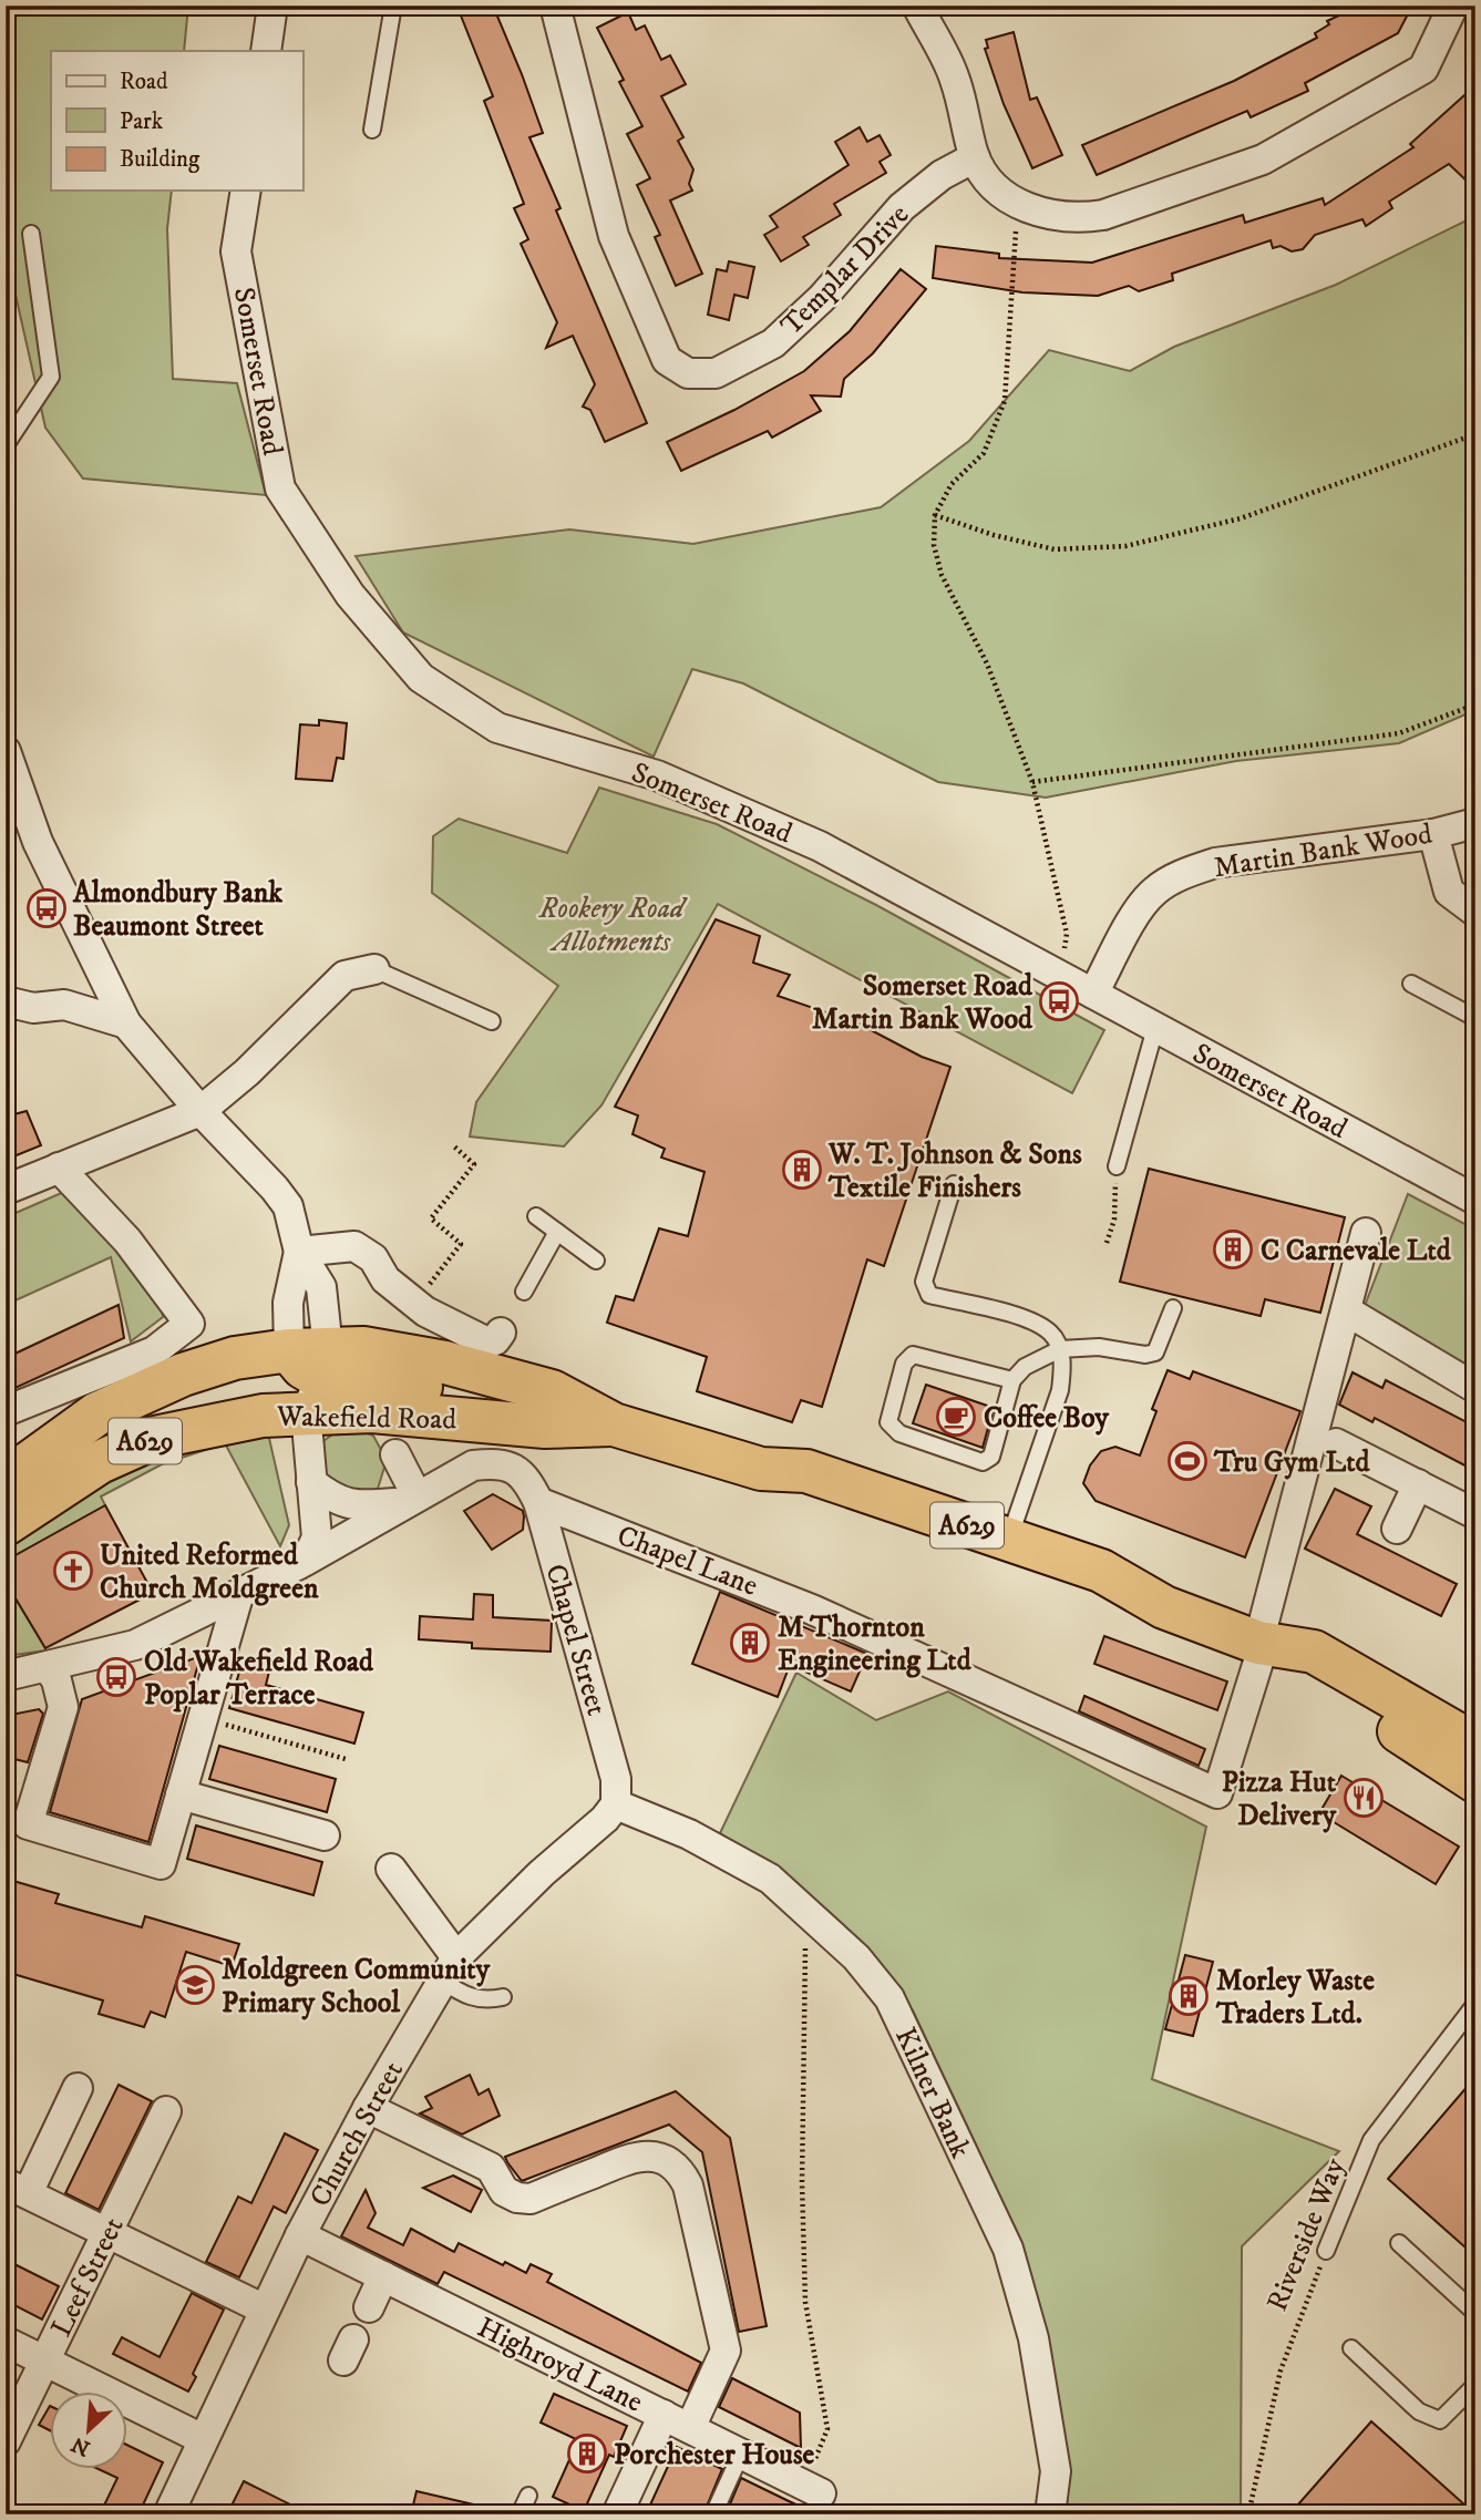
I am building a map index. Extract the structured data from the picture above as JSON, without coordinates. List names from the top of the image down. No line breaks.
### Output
{"streets":{"highway":["Wakefield Road","A629"],"street":["Templar Drive","Somerset Road","Martin Bank Wood","Chapel Lane","Chapel Street","Kilner Bank","Church Street","Leef Street","Highroyd Lane"],"lane":["Riverside Way"]},"crossings":[["Somerset Road","Martin Bank Wood"],["Wakefield Road","Chapel Lane"],["Chapel Lane","Chapel Street"],["Chapel Street","Kilner Bank"],["Chapel Street","Church Street"],["Kilner Bank","Church Street"],["Church Street","Highroyd Lane"]],"parks":["Rookery Road Allotments"],"places":{"bus stop":["Almondbury Bank Beaumont Street","Somerset Road Martin Bank Wood","Old Wakefield Road Poplar Terrace"],"building":["W. T. Johnson & Sons Textile Finishers","C Carnevale Ltd","M Thornton Engineering Ltd","Morley Waste Traders Ltd.","Porchester House"],"cafe":["Coffee Boy"],"sports":["Tru Gym Ltd"],"church":["United Reformed Church Moldgreen"],"restaurant":["Pizza Hut Delivery"],"school or university":["Moldgreen Community Primary School"]},"legend":["Road","Park","Building"],"north":"bottom left"}
